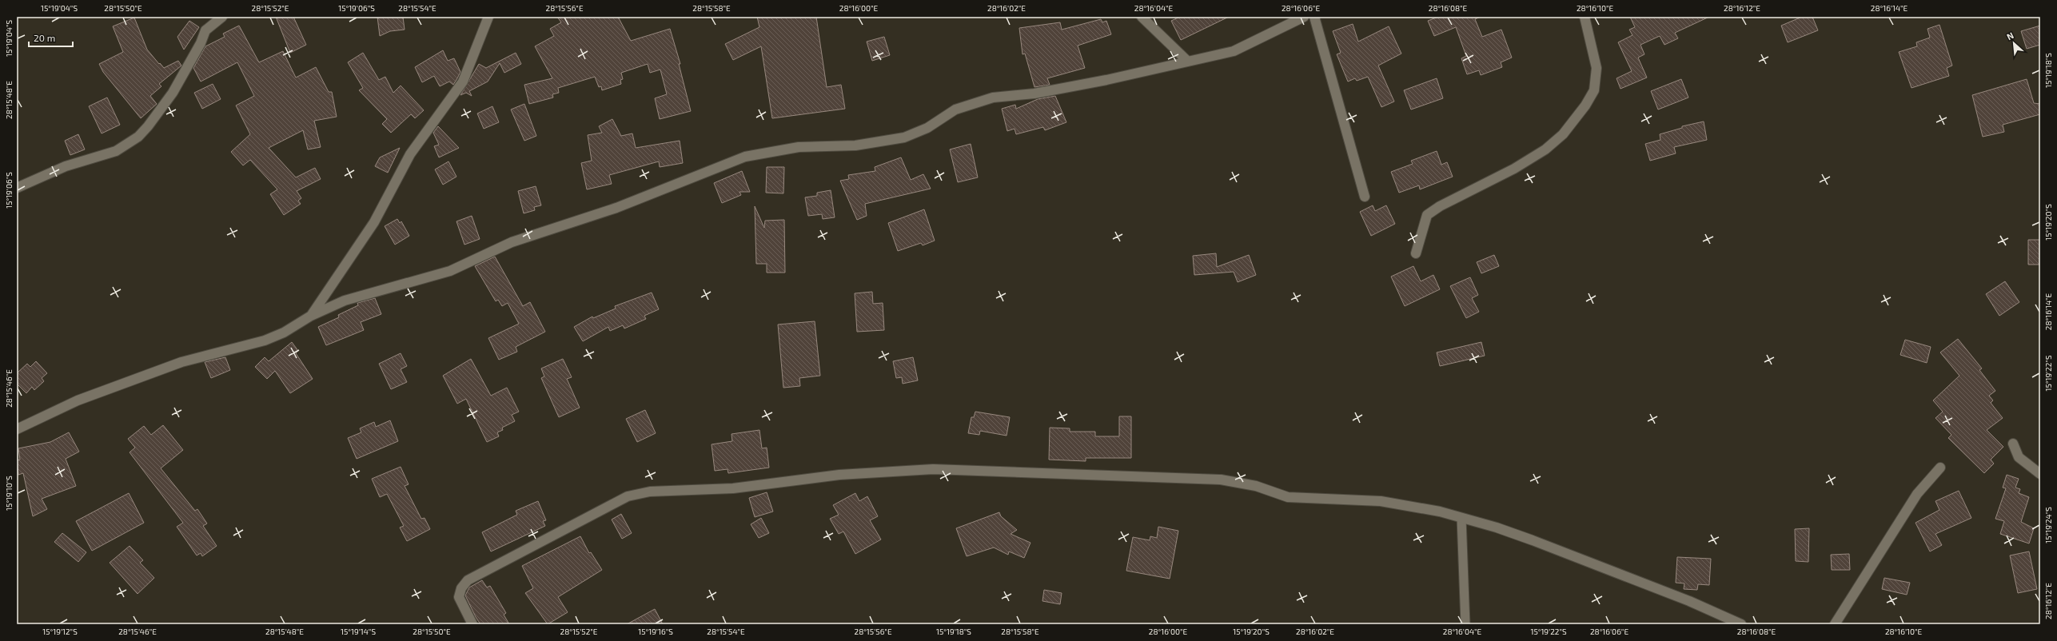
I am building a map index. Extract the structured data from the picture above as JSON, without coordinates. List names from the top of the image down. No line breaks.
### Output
{"scale_bar":"20 m","north":"top left","coordinates":["15°19'04\"S","28°15'50\"E","28°15'52\"E","15°19'06\"S","28°15'54\"E","28°15'56\"E","28°15'58\"E","28°16'00\"E","28°16'02\"E","28°16'04\"E","28°16'06\"E","28°16'08\"E","28°16'10\"E","28°16'12\"E","28°16'14\"E","15°19'18\"S","28°15'48\"E","15°19'20\"S","15°19'22\"S","28°15'46\"E","15°19'10\"S","15°19'24\"S","15°19'12\"S","15°19'14\"S","15°19'16\"S"]}
